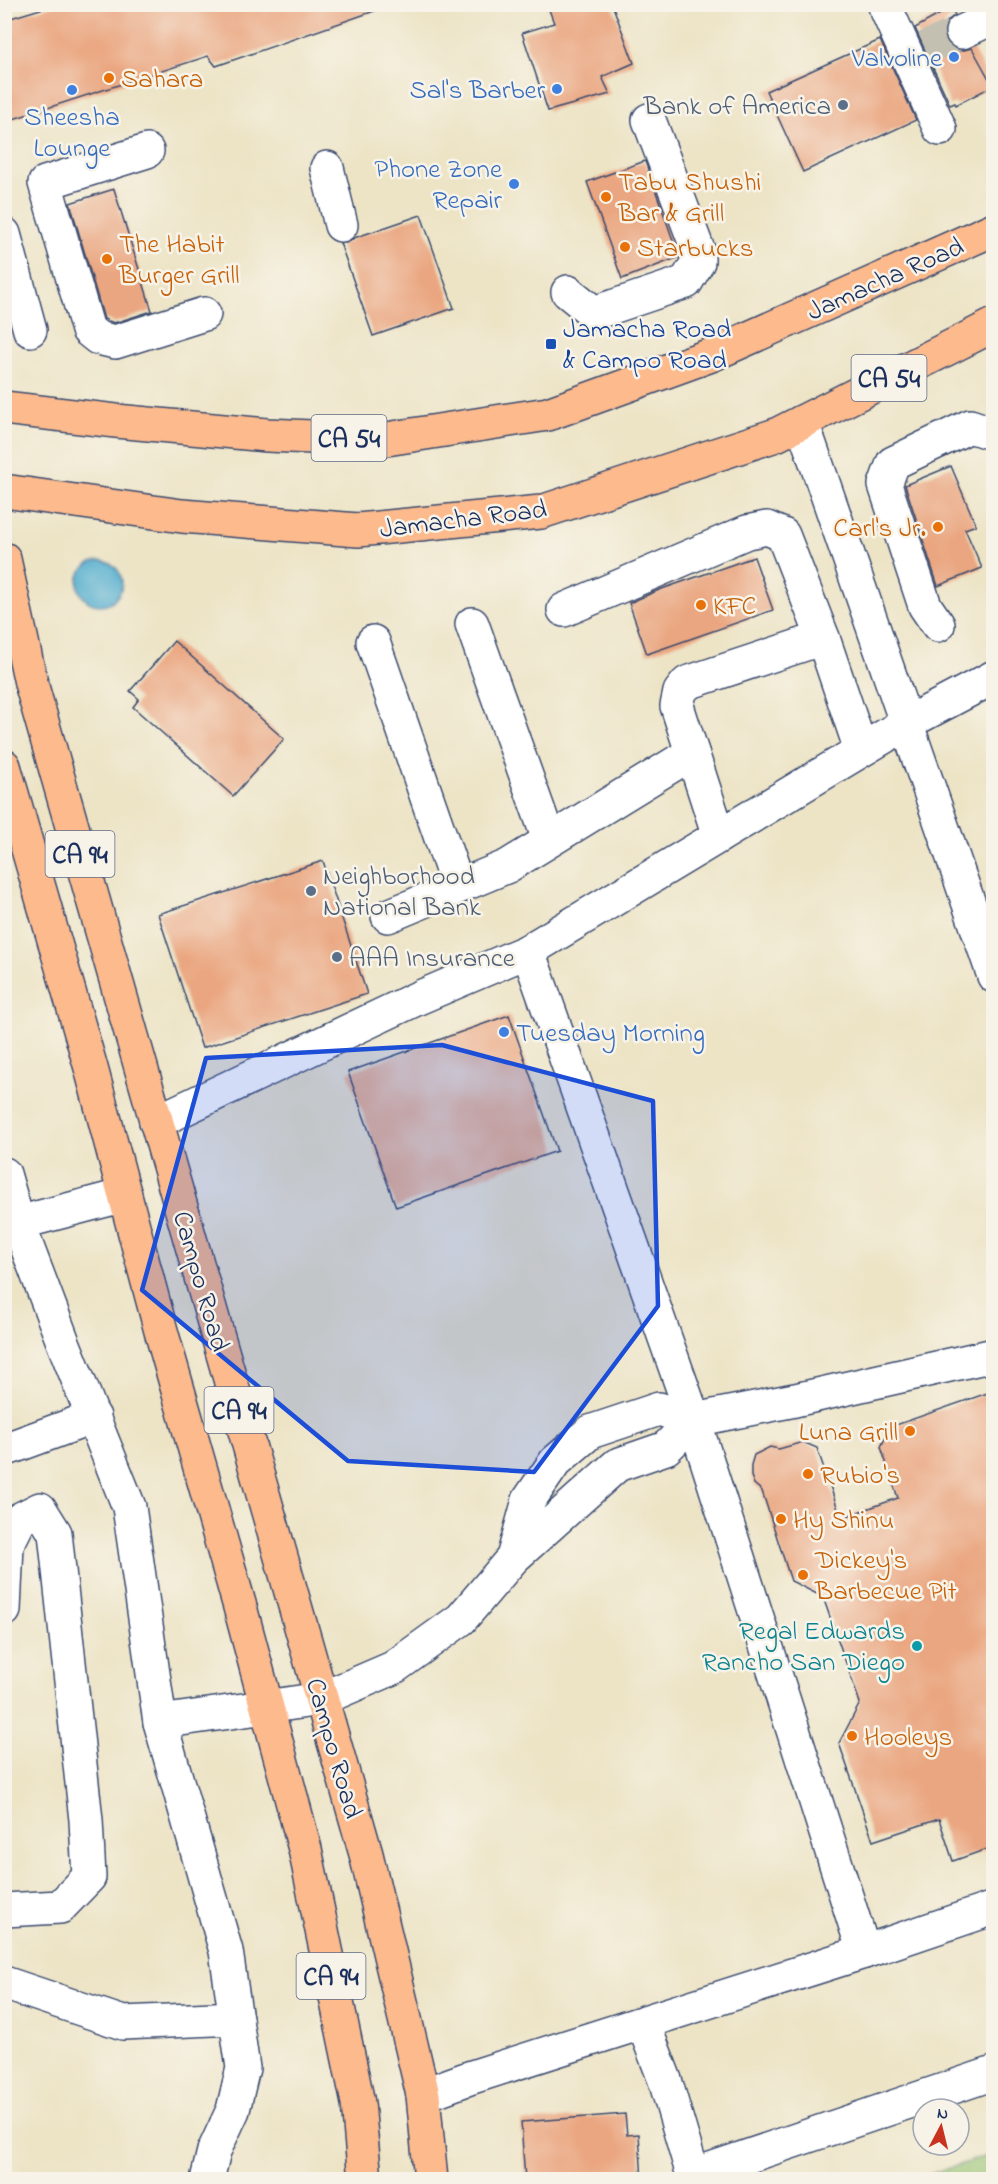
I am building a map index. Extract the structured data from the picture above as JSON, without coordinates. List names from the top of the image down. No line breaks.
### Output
{"streets":{"main road":["Jamacha Road","CA 54","CA 94","Campo Road"]},"places":{"other":["Valvoline","Sahara","Sal's Barber","Sheesha Lounge","Bank of America","Phone Zone Repair","Tabu Shushi Bar & Grill","Starbucks","The Habit Burger Grill","Carl's Jr.","KFC","Neighborhood National Bank","AAA Insurance","Tuesday Morning","Luna Grill","Rubio's","Hy Shinu","Dickey's Barbecue Pit","Regal Edwards Rancho San Diego","Hooleys"],"transit":["Jamacha Road & Campo Road"]},"north":"top"}
